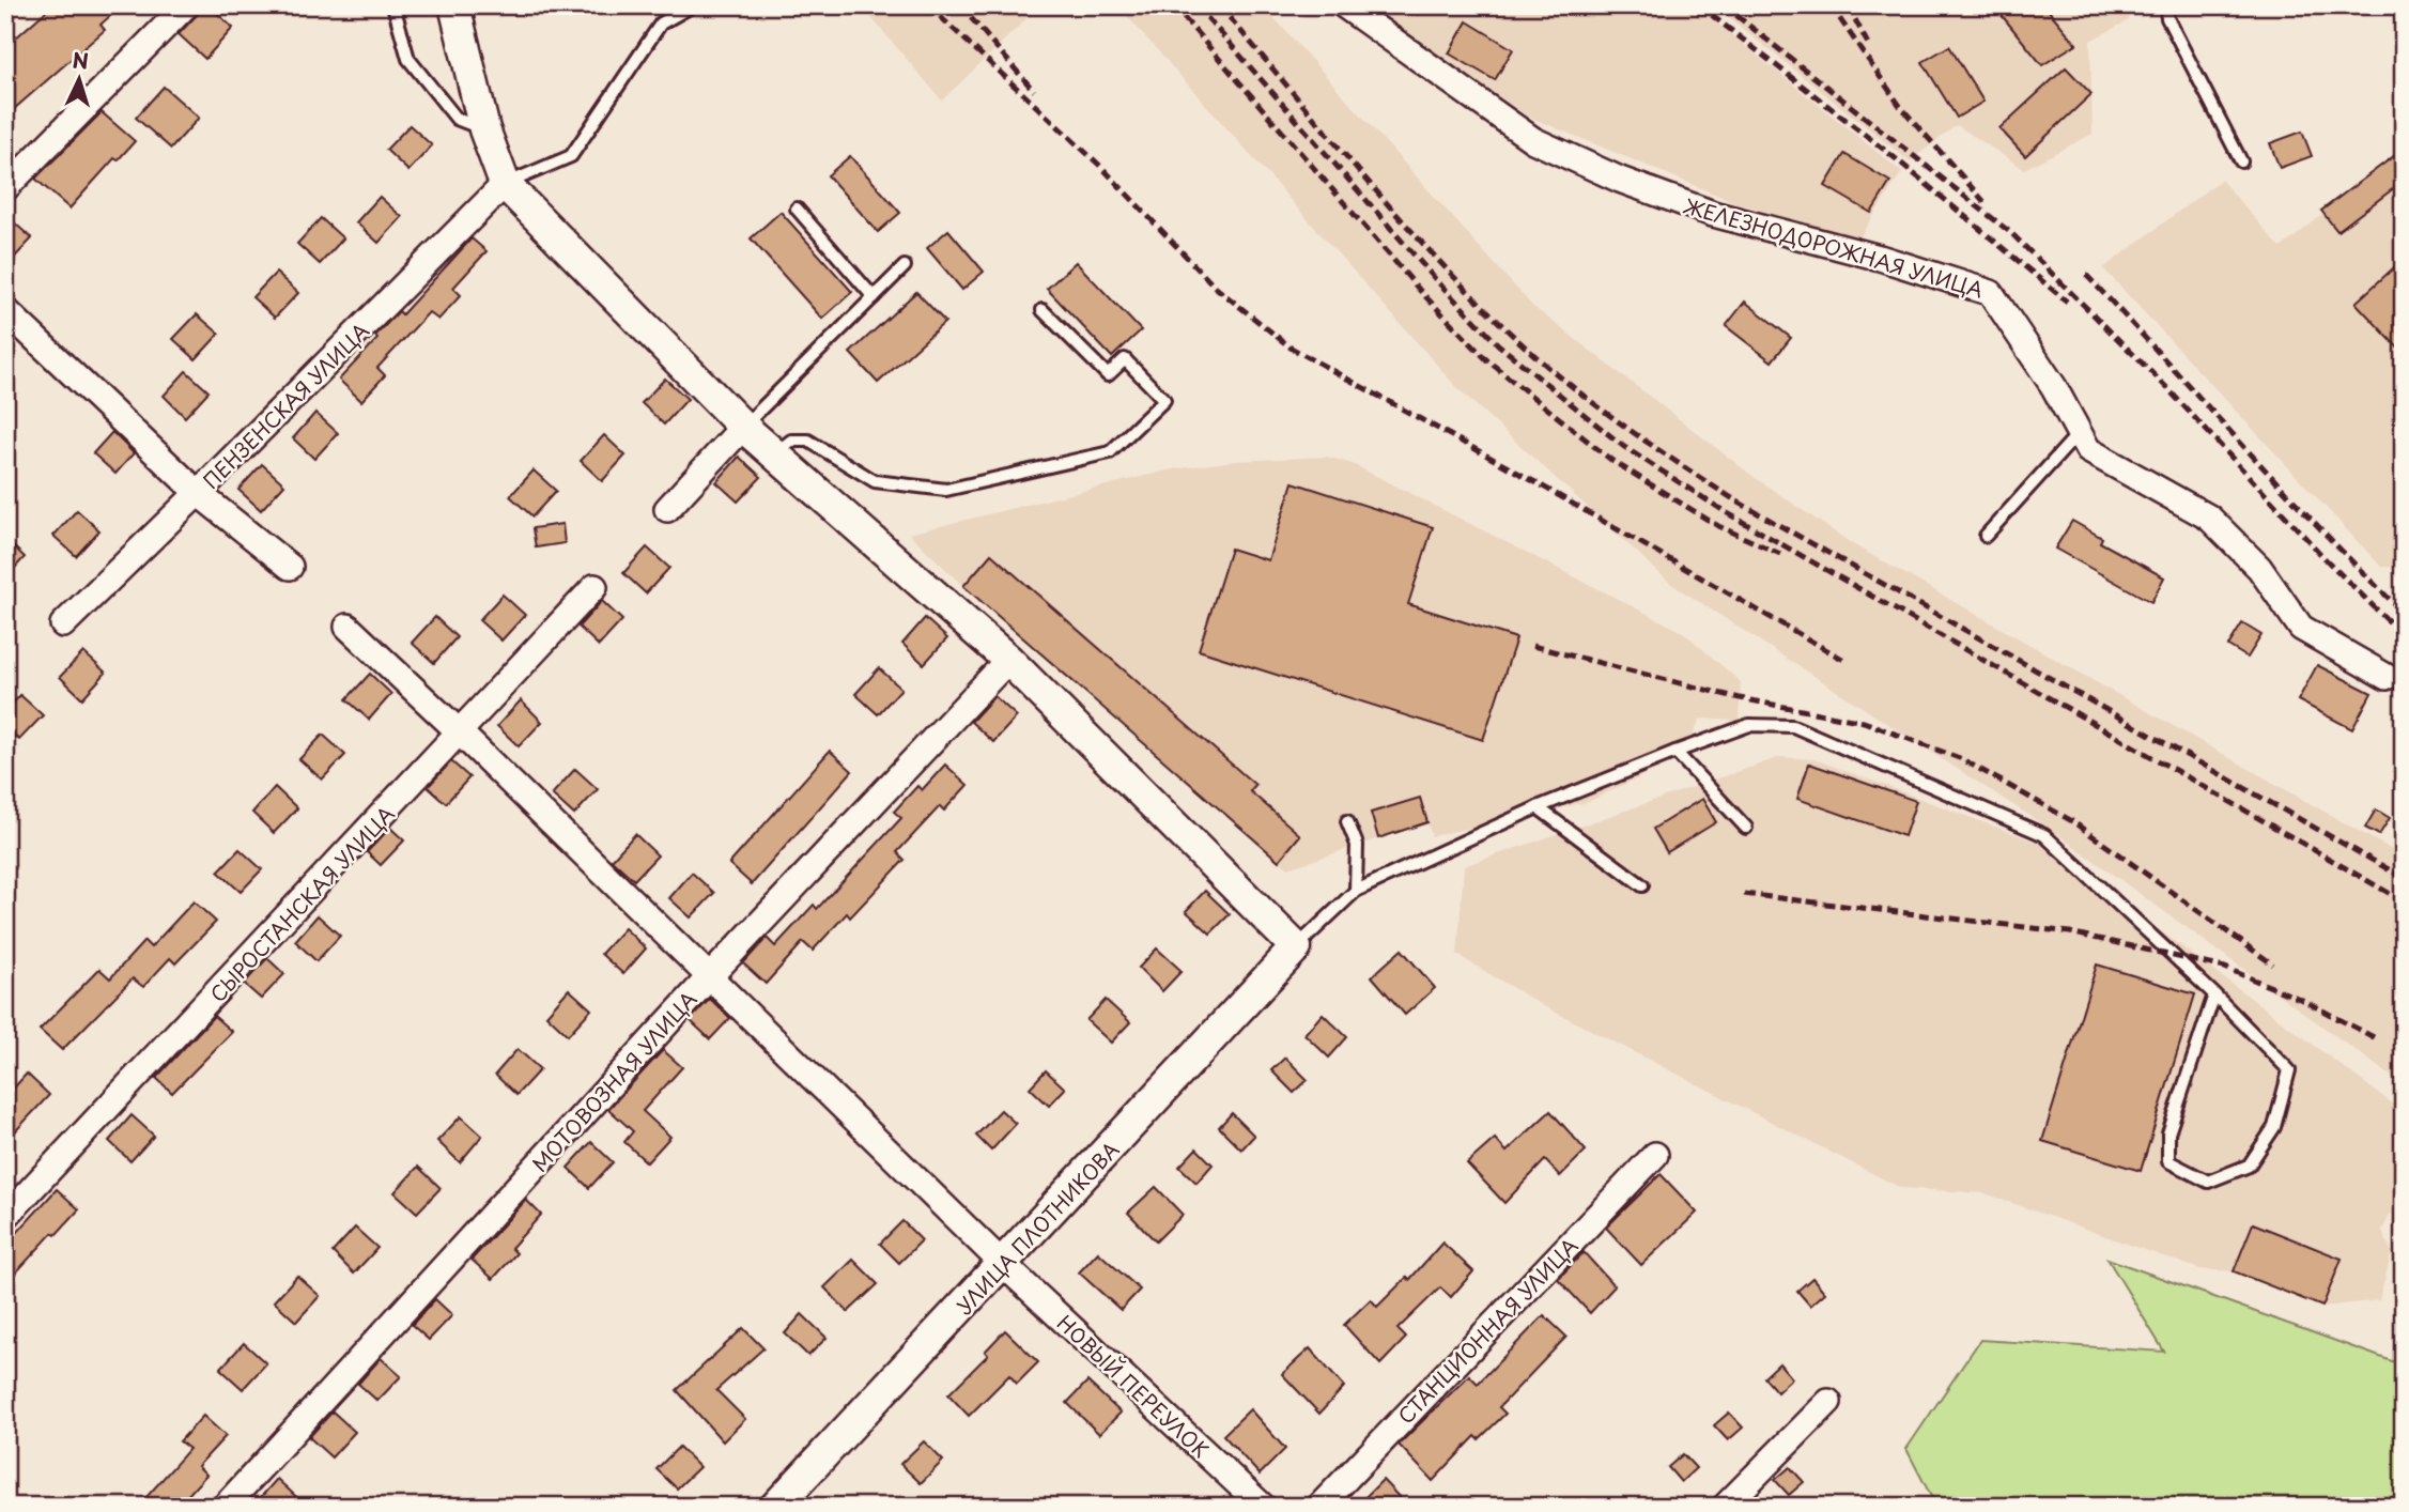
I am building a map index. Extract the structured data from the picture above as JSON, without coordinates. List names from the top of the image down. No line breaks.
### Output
{"streets":{"street":["ЖЕЛЕЗНОДОРОЖНАЯ УЛИЦА","ПЕНЗЕНСКАЯ УЛИЦА","СЫРОСТАНСКАЯ УЛИЦА","МОТОВОЗНАЯ УЛИЦА","УЛИЦА ПЛОТНИКОВА","СТАНЦИОННАЯ УЛИЦА","НОВЫЙ ПЕРЕУЛОК"]},"crossings":[["СЫРОСТАНСКАЯ УЛИЦА","НОВЫЙ ПЕРЕУЛОК"],["МОТОВОЗНАЯ УЛИЦА","НОВЫЙ ПЕРЕУЛОК"],["УЛИЦА ПЛОТНИКОВА","НОВЫЙ ПЕРЕУЛОК"]],"north":"top"}
